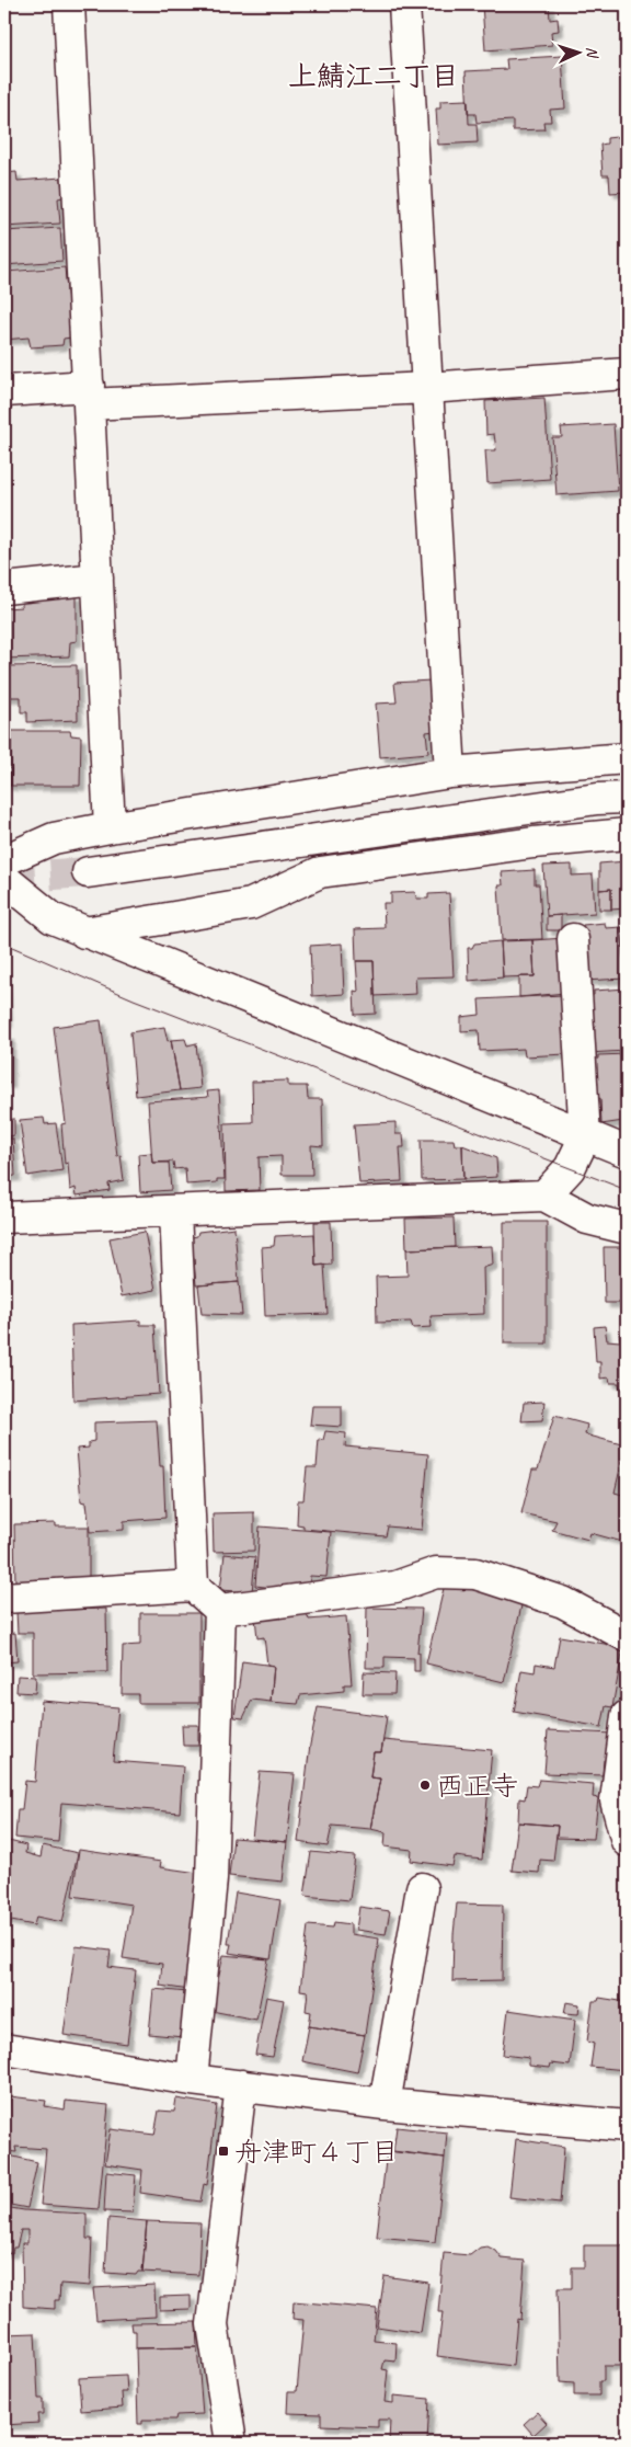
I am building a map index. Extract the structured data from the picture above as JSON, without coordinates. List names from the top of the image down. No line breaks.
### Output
{"districts":["上鯖江二丁目"],"places":{"other":["西正寺"],"transit":["舟津町４丁目"]},"north":"right"}
